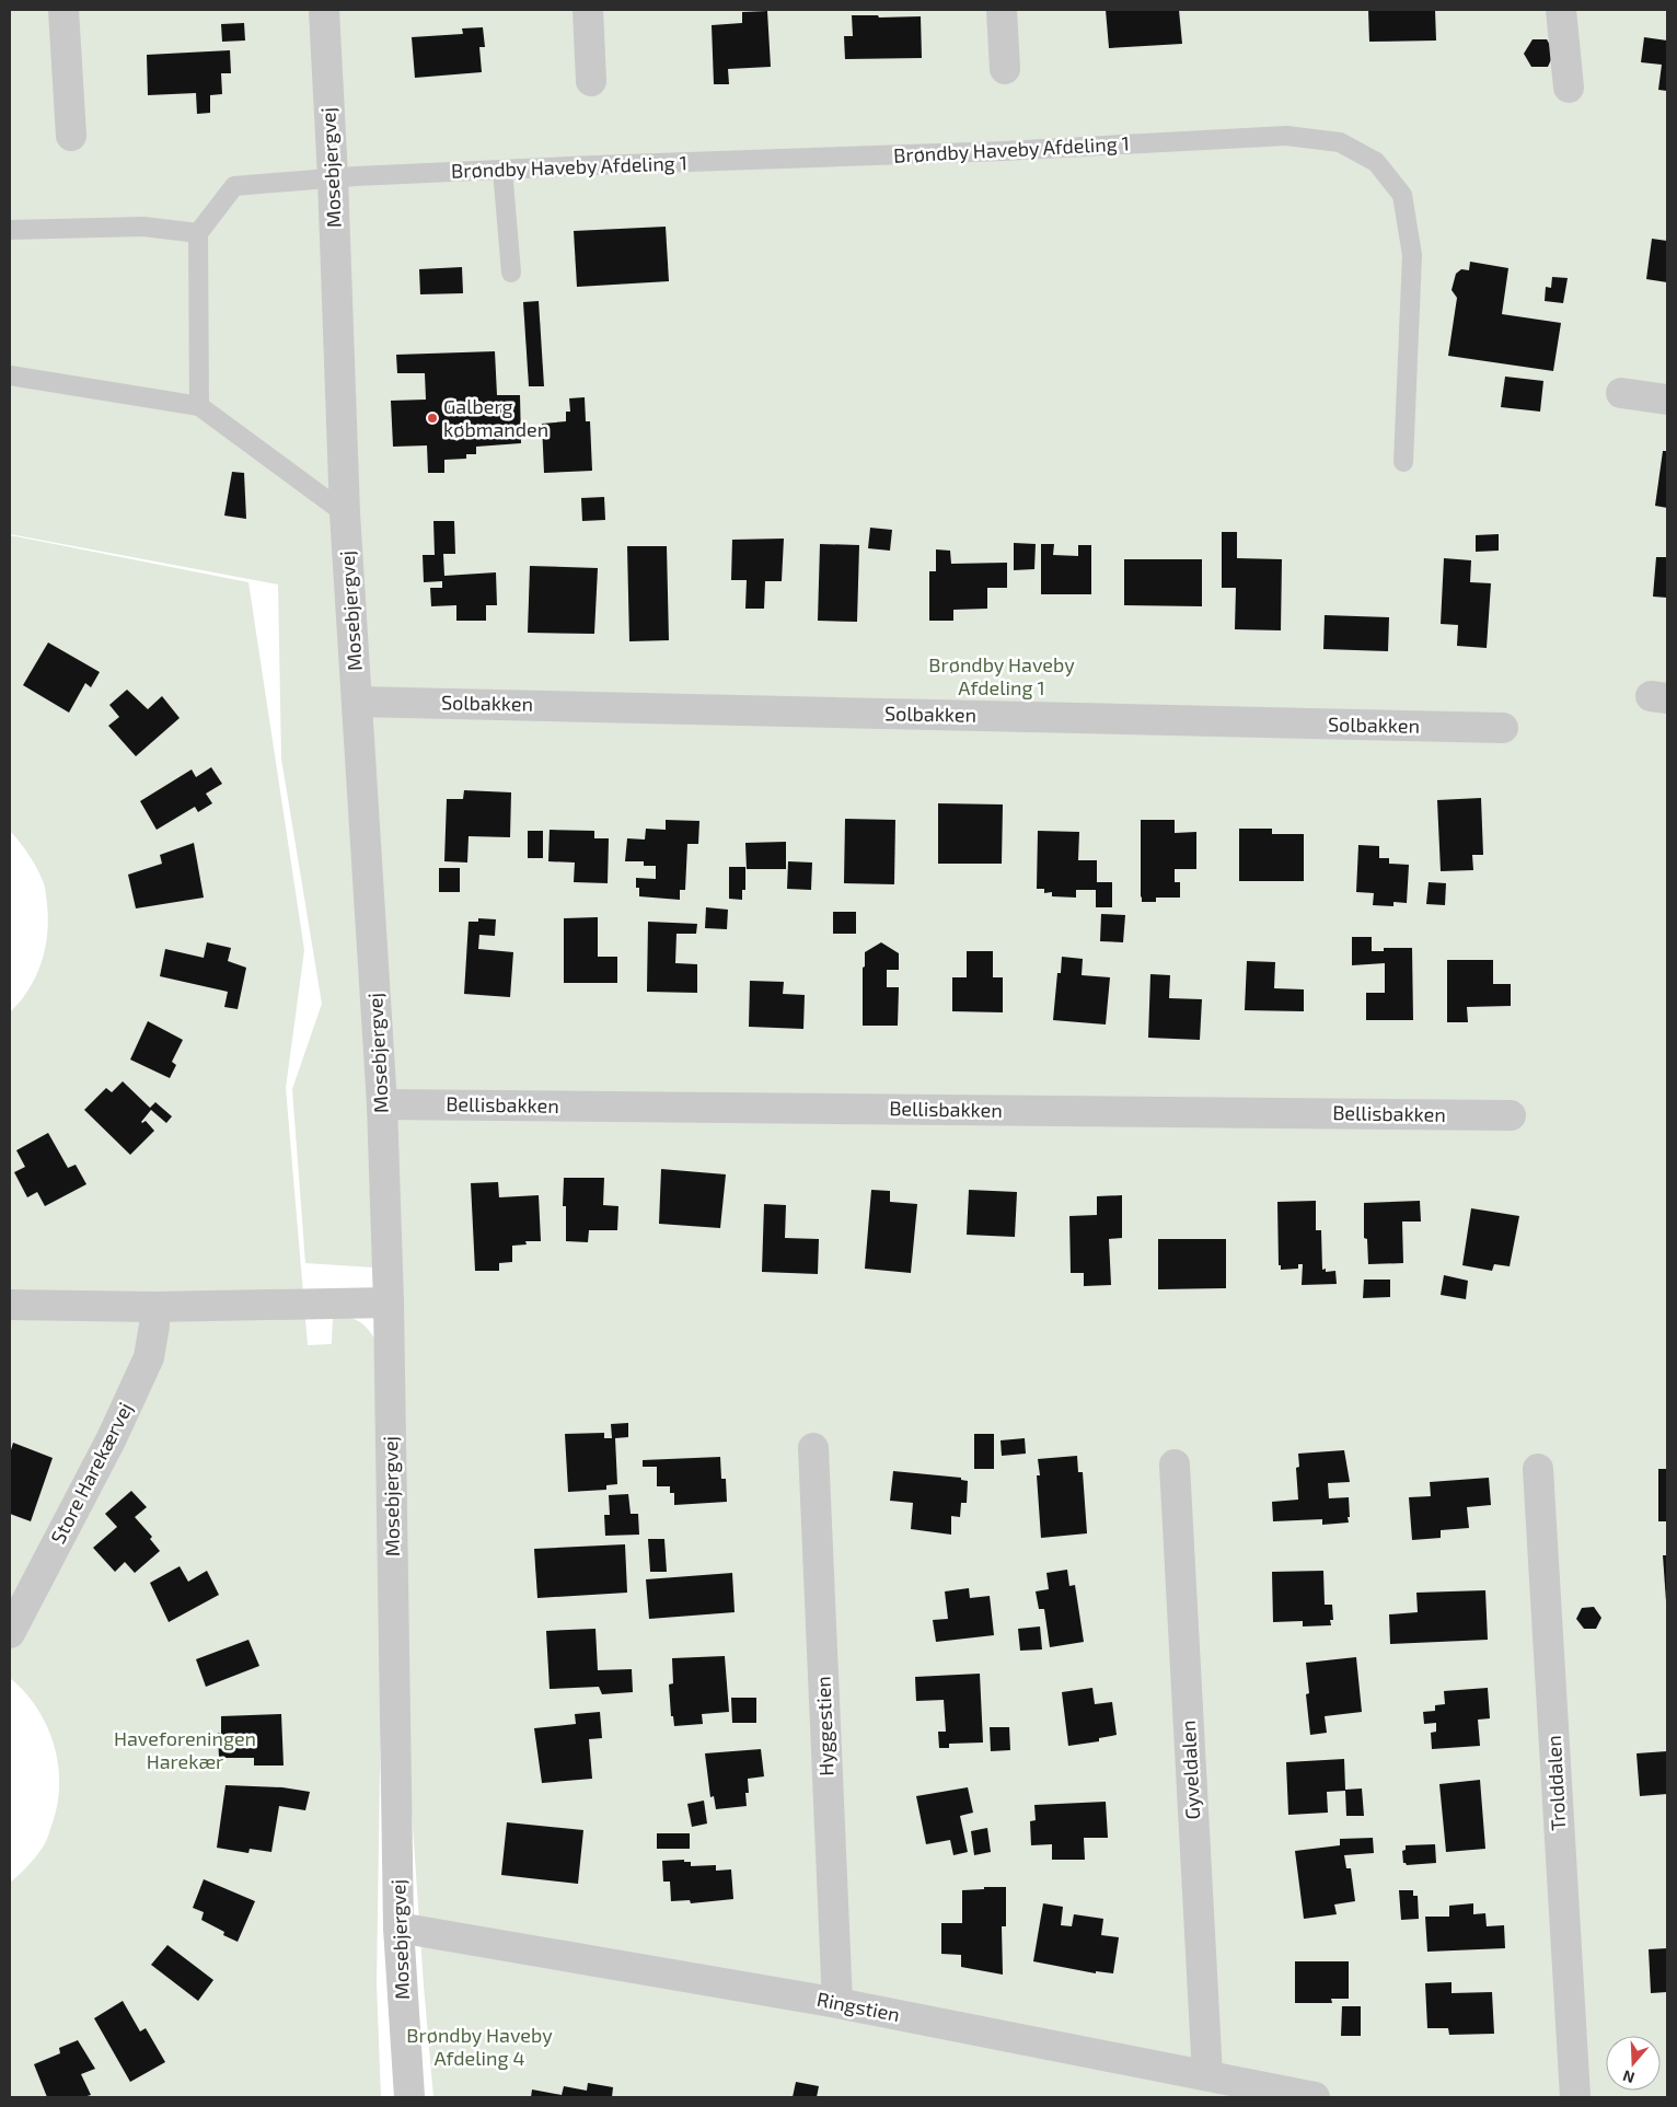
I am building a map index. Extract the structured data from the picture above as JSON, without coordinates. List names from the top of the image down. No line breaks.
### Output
{"streets":{"street":["Mosebjergvej","Solbakken","Bellisbakken","Store Harekærvej","Hyggestien","Gyveldalen","Trolddalen","Ringstien"],"lane":["Brøndby Haveby Afdeling 1"]},"crossings":[["Brøndby Haveby Afdeling 1","Mosebjergvej"],["Mosebjergvej","Solbakken"],["Mosebjergvej","Bellisbakken"],["Mosebjergvej","Ringstien"],["Hyggestien","Ringstien"],["Gyveldalen","Ringstien"]],"parks":["Brøndby Haveby Afdeling 1","Haveforeningen Harekær","Brøndby Haveby Afdeling 4"],"places":["Galberg købmanden"],"north":"bottom"}
